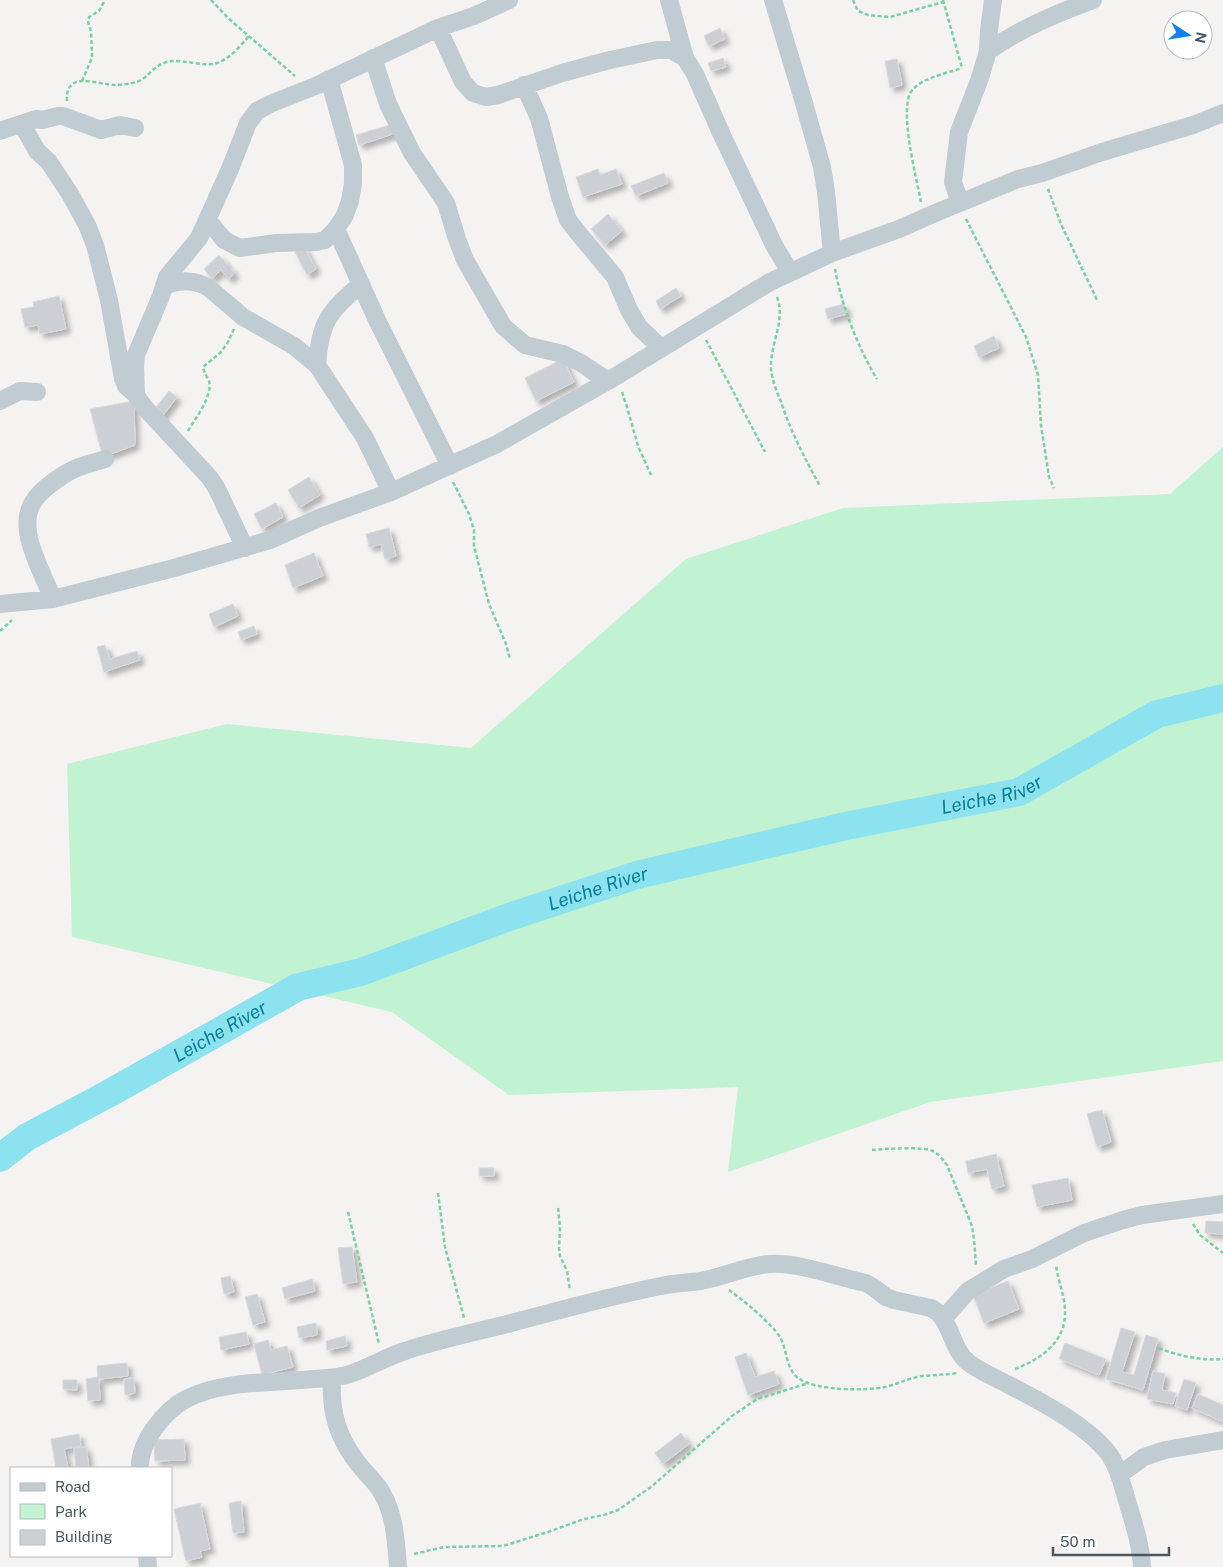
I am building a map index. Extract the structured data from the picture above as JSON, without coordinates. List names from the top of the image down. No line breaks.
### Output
{"water":["Leiche River"],"legend":["Road","Park","Building"],"scale_bar":"50 m","north":"right"}
